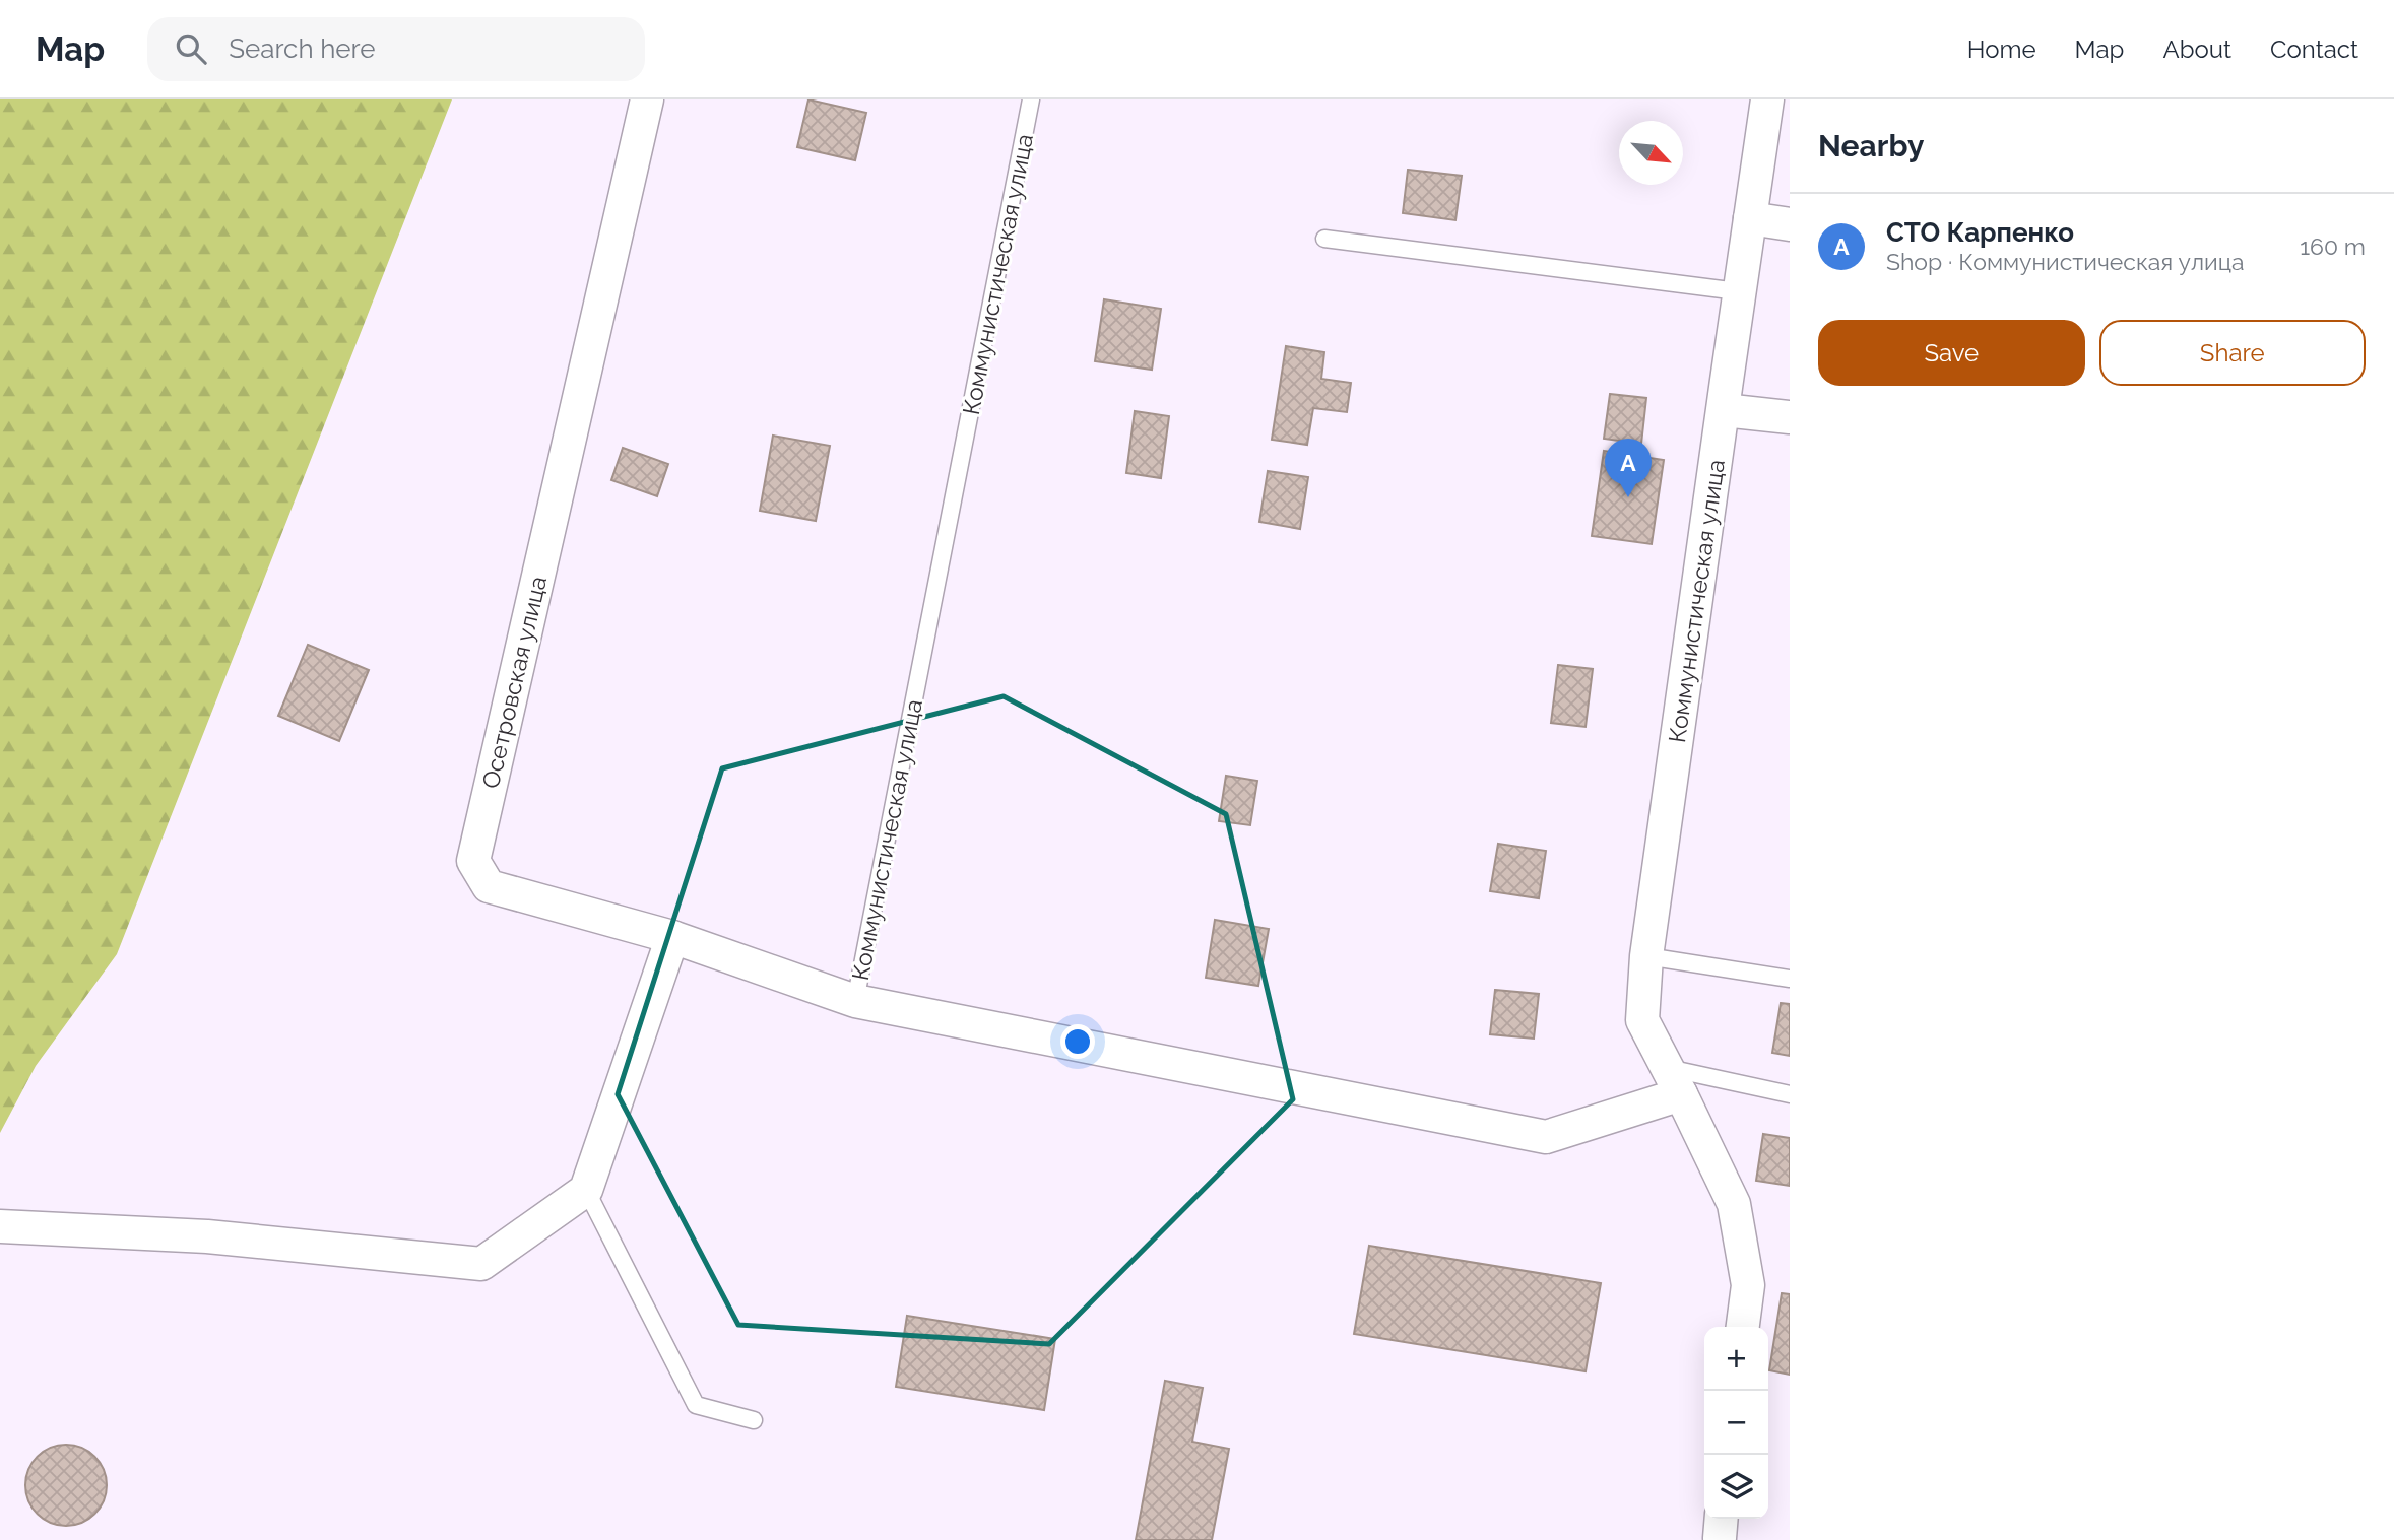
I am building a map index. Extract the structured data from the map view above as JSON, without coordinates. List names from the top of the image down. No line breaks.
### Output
{"streets":{"street":["Коммунистическая улица","Осетровская улица"]},"crossings":[["Коммунистическая улица","Осетровская улица"]],"north":"bottom right","page":{"header":"Map","search":"Search here","nav":["Home","Map","About","Contact"],"heading":"Nearby","list":[{"mark":"A","name":"СТО Карпенко","note":"Shop · Коммунистическая улица","value":"160 m"}],"buttons":["Save","Share"],"pins":"A","map_buttons":["+","−"]}}
